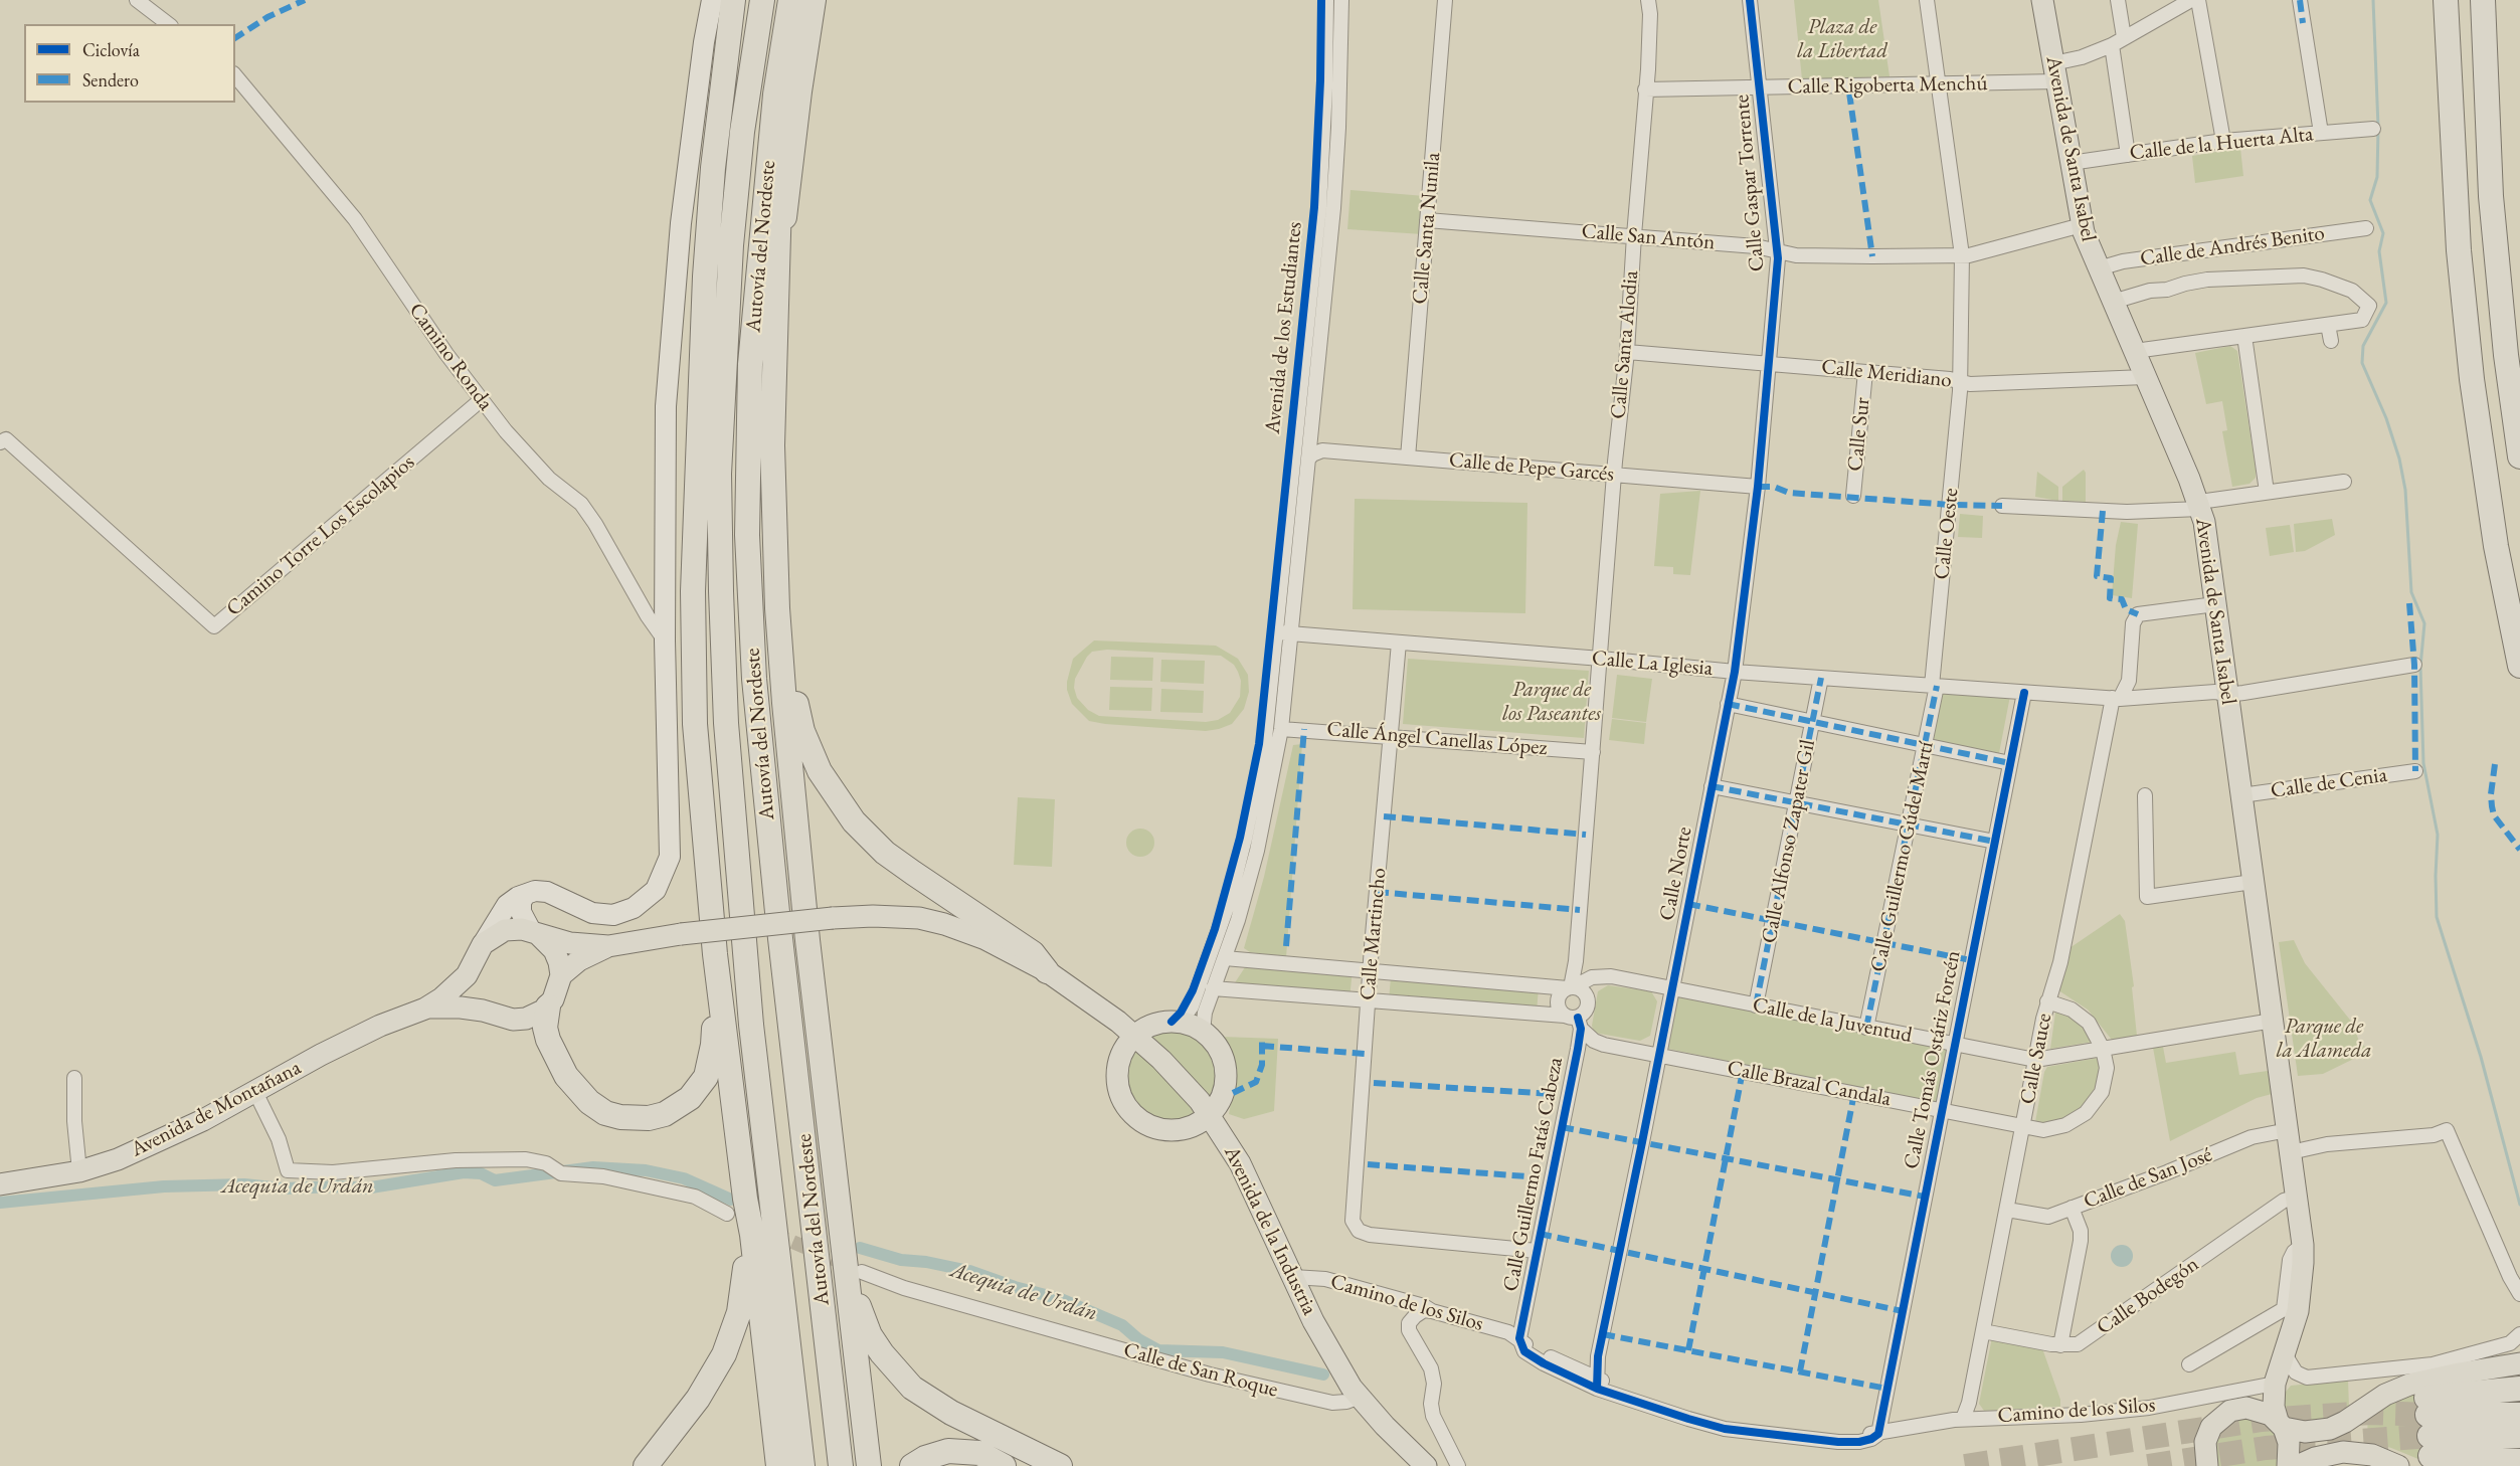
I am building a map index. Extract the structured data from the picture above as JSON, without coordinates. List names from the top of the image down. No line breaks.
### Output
{"streets":{"highway":["Autovía del Nordeste"],"main road":["Avenida de Santa Isabel","Avenida de Montañana","Avenida de la Industria"],"street":["Calle Rigoberta Menchú","Calle de la Huerta Alta","Calle Gaspar Torrente","Calle Santa Nunila","Calle San Antón","Calle de Andrés Benito","Avenida de los Estudiantes","Calle Santa Alodia","Camino Ronda","Calle Meridiano","Calle Sur","Calle de Pepe Garcés","Calle Oeste","Camino Torre Los Escolapios","Calle La Iglesia","Calle Ángel Canellas López","Calle de Cenia","Calle Alfonso Zapater Gil","Calle Guillermo Gúdel Martí","Calle Norte","Calle Martincho","Calle de la Juventud","Calle Sauce","Calle Tomás Ostáriz Forcén","Calle Brazal Candala","Calle Guillermo Fatás Cabeza","Calle de San José","Calle Bodegón","Camino de los Silos","Calle de San Roque"]},"crossings":[["Calle Rigoberta Menchú","Avenida de Santa Isabel"],["Calle Rigoberta Menchú","Calle Gaspar Torrente"],["Calle Rigoberta Menchú","Calle Santa Alodia"],["Calle Rigoberta Menchú","Calle Oeste"],["Calle de la Huerta Alta","Avenida de Santa Isabel"],["Avenida de Santa Isabel","Calle San Antón"],["Avenida de Santa Isabel","Calle de Andrés Benito"],["Avenida de Santa Isabel","Calle Meridiano"],["Avenida de Santa Isabel","Calle La Iglesia"],["Avenida de Santa Isabel","Calle de Cenia"],["Avenida de Santa Isabel","Calle de la Juventud"],["Avenida de Santa Isabel","Calle de San José"],["Avenida de Santa Isabel","Calle Bodegón"],["Avenida de Santa Isabel","Camino de los Silos"],["Calle Gaspar Torrente","Calle San Antón"],["Calle Gaspar Torrente","Calle Meridiano"],["Calle Gaspar Torrente","Calle Norte"],["Calle Santa Nunila","Calle San Antón"],["Calle Santa Nunila","Calle de Pepe Garcés"],["Calle San Antón","Calle Santa Alodia"],["Calle San Antón","Calle Oeste"],["Avenida de los Estudiantes","Calle de Pepe Garcés"],["Avenida de los Estudiantes","Calle La Iglesia"],["Avenida de los Estudiantes","Calle Ángel Canellas López"],["Avenida de los Estudiantes","Calle de la Juventud"],["Calle Santa Alodia","Calle Meridiano"],["Calle Santa Alodia","Calle de Pepe Garcés"],["Camino Ronda","Camino Torre Los Escolapios"],["Calle Meridiano","Calle Sur"],["Calle Meridiano","Calle Oeste"],["Calle Meridiano","Calle Norte"],["Calle de Pepe Garcés","Calle Norte"],["Calle Oeste","Calle La Iglesia"],["Calle Oeste","Calle Guillermo Gúdel Martí"],["Calle La Iglesia","Calle Alfonso Zapater Gil"],["Calle La Iglesia","Calle Guillermo Gúdel Martí"],["Calle La Iglesia","Calle Norte"],["Calle La Iglesia","Calle Martincho"],["Calle La Iglesia","Calle Sauce"],["Calle La Iglesia","Calle Tomás Ostáriz Forcén"],["Calle Ángel Canellas López","Calle Martincho"],["Calle Alfonso Zapater Gil","Calle de la Juventud"],["Calle Guillermo Gúdel Martí","Calle de la Juventud"],["Calle Norte","Calle de la Juventud"],["Calle Norte","Calle Brazal Candala"],["Calle Norte","Camino de los Silos"],["Calle Martincho","Calle de la Juventud"],["Calle Martincho","Calle Guillermo Fatás Cabeza"],["Calle de la Juventud","Calle Sauce"],["Calle de la Juventud","Calle Tomás Ostáriz Forcén"],["Calle de la Juventud","Calle Brazal Candala"],["Calle de la Juventud","Calle Guillermo Fatás Cabeza"],["Calle Sauce","Calle Brazal Candala"],["Calle Sauce","Calle de San José"],["Calle Sauce","Calle Bodegón"],["Calle Sauce","Camino de los Silos"],["Calle Tomás Ostáriz Forcén","Calle Brazal Candala"],["Calle Tomás Ostáriz Forcén","Camino de los Silos"],["Calle Guillermo Fatás Cabeza","Camino de los Silos"],["Avenida de la Industria","Camino de los Silos"],["Avenida de la Industria","Calle de San Roque"]],"water":["Acequia de Urdán"],"parks":["Plaza de la Libertad","Parque de los Paseantes","Parque de la Alameda"],"legend":["Ciclovía","Sendero"]}
